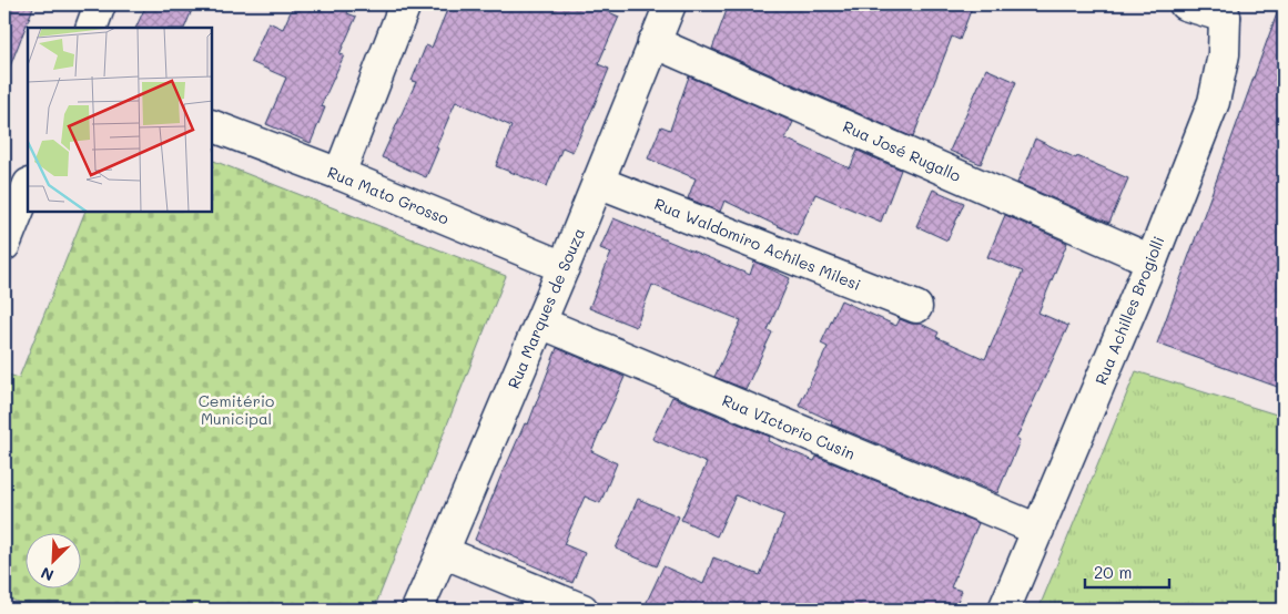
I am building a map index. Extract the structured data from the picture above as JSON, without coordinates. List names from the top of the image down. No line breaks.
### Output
{"streets":{"street":["Rua José Rugallo","Rua Mato Grosso","Rua Waldomiro Achiles Milesi","Rua Marques de Souza","Rua Achilles Brogiolli","Rua VIctorio Cusin"]},"crossings":[["Rua José Rugallo","Rua Marques de Souza"],["Rua José Rugallo","Rua Achilles Brogiolli"],["Rua Mato Grosso","Rua Marques de Souza"],["Rua Waldomiro Achiles Milesi","Rua Marques de Souza"],["Rua Marques de Souza","Rua VIctorio Cusin"],["Rua Achilles Brogiolli","Rua VIctorio Cusin"]],"parks":["Cemitério Municipal"],"scale_bar":"20 m","north":"bottom left"}
